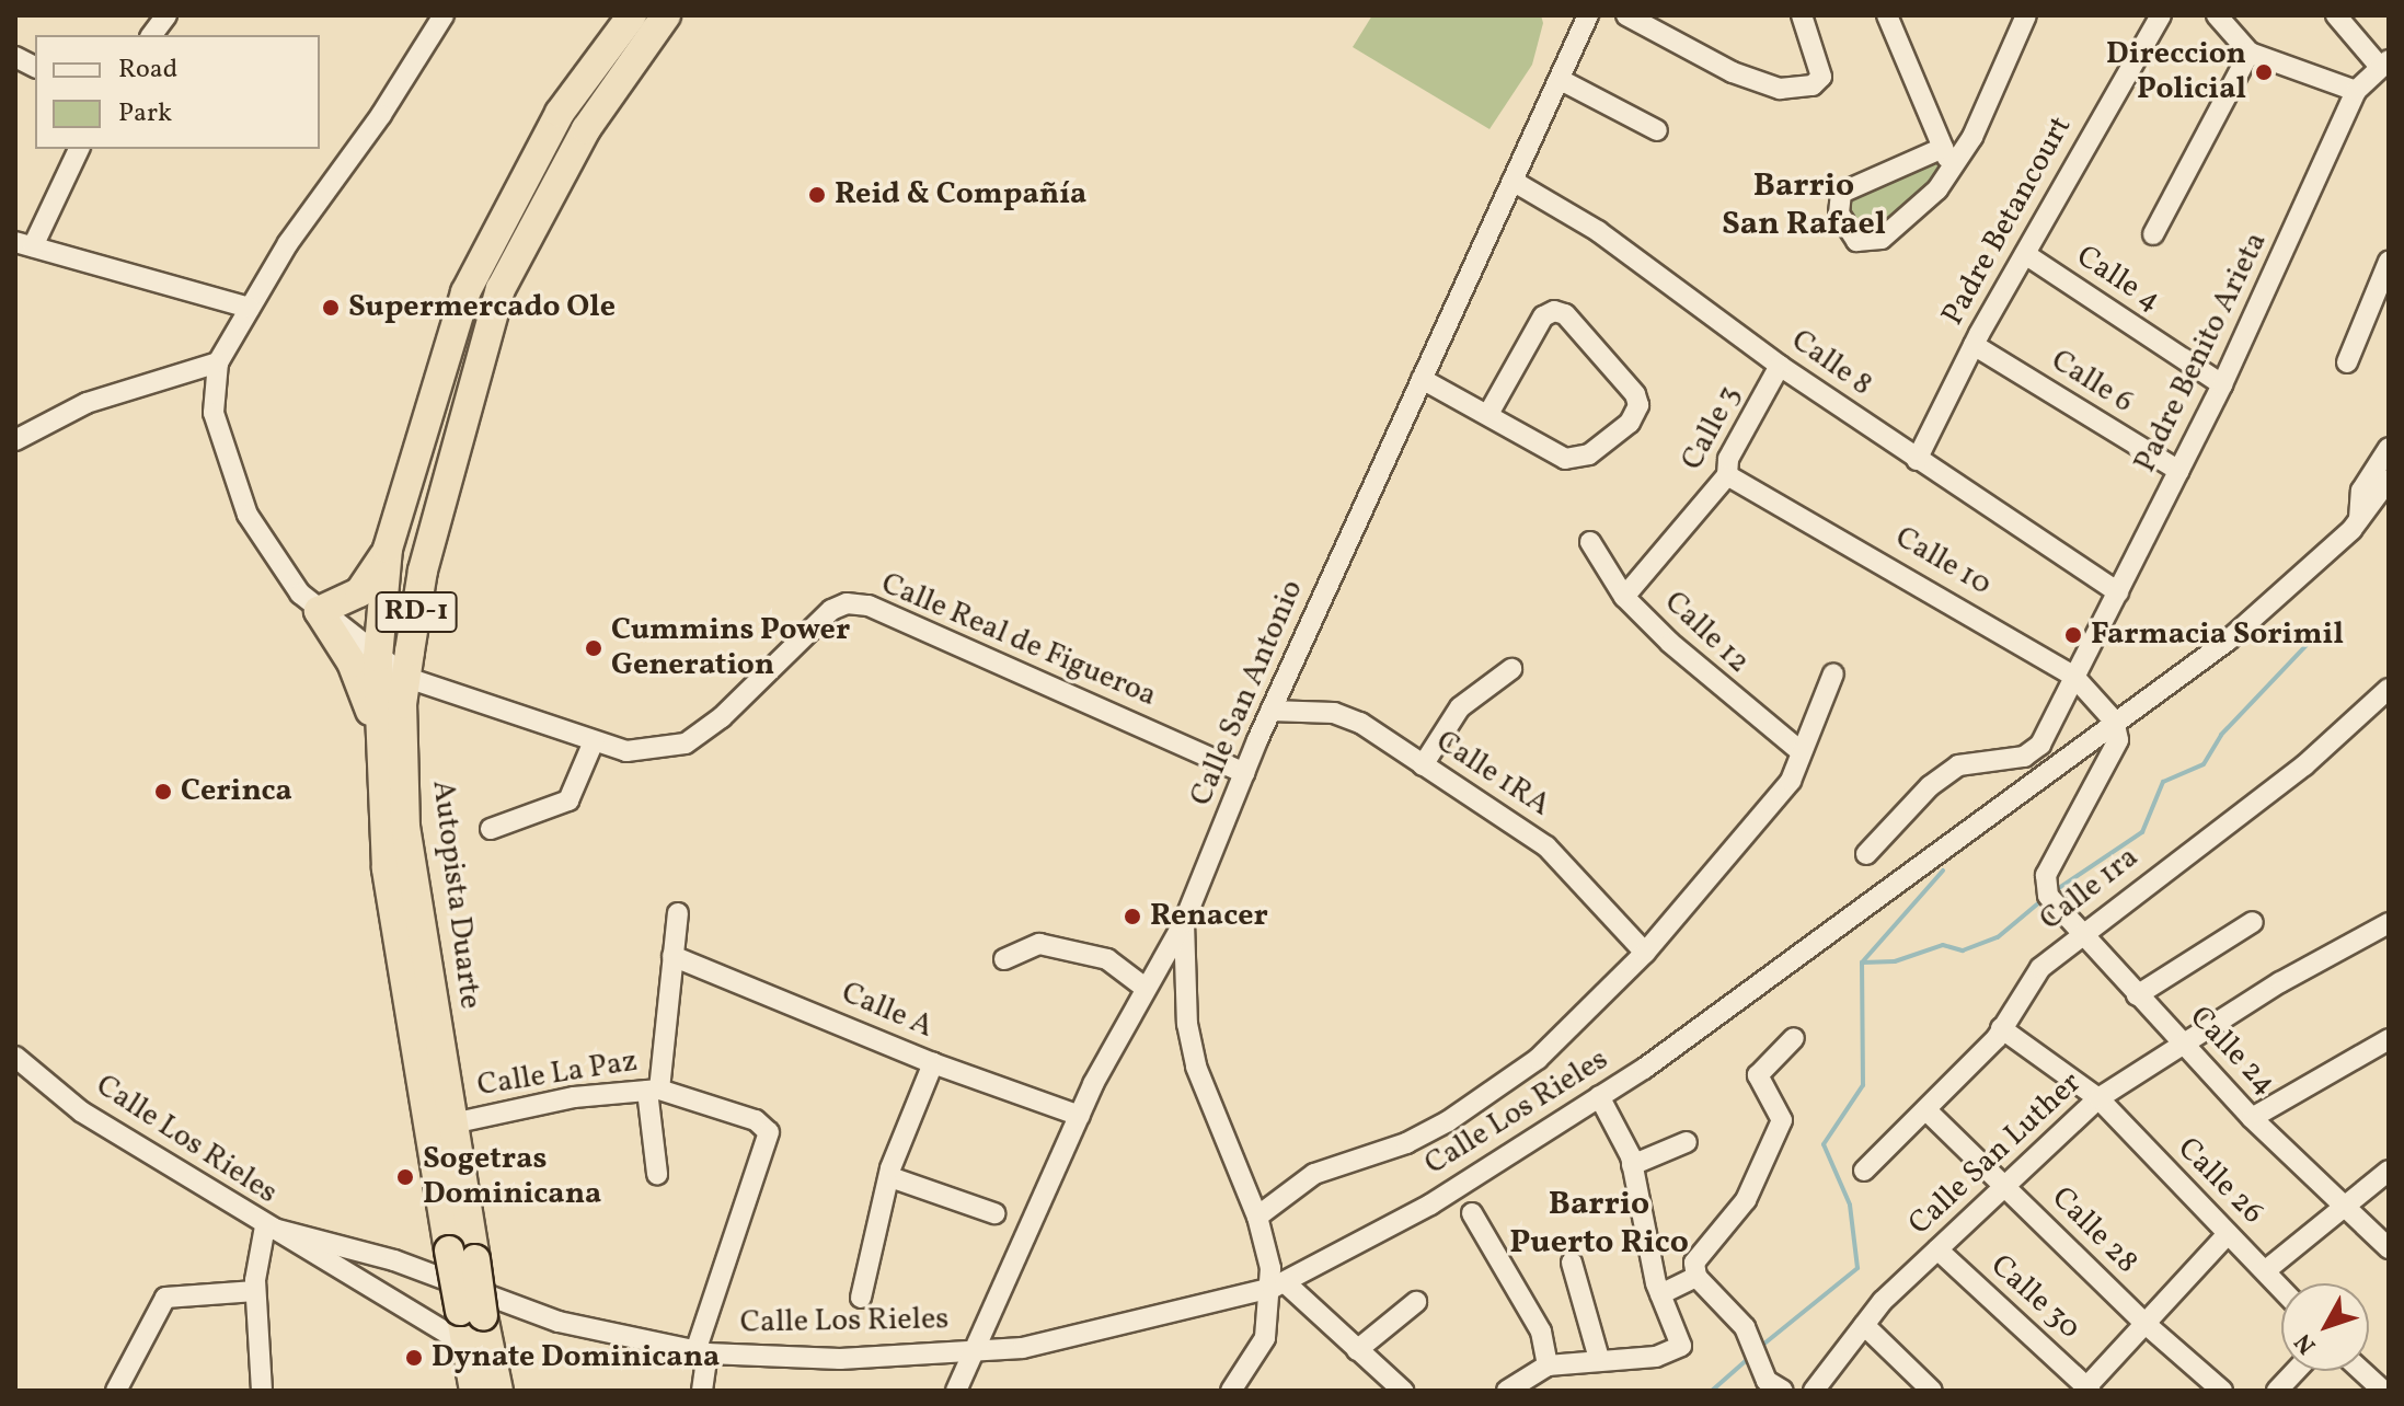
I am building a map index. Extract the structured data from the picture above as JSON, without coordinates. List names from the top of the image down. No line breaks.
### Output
{"streets":{"highway":["RD-1","Autopista Duarte"],"street":["Padre Betancourt","Calle 4","Padre Benito Arieta","Calle 8","Calle 6","Calle 3","Calle 10","Calle 12","Calle Real de Figueroa","Calle San Antonio","Calle 1RA","Calle 1ra","Calle A","Calle 24","Calle La Paz","Calle Los Rieles","Calle San Luther","Calle 26","Calle 28","Calle 30"]},"crossings":[["Padre Betancourt","Calle 4"],["Padre Betancourt","Calle 8"],["Padre Betancourt","Calle 6"],["Calle 4","Padre Benito Arieta"],["Padre Benito Arieta","Calle 8"],["Padre Benito Arieta","Calle 6"],["Padre Benito Arieta","Calle 10"],["Calle 8","Calle 3"],["Calle 8","Calle San Antonio"],["Calle 3","Calle 10"],["Calle 3","Calle 12"],["Calle 10","Calle 24"],["Calle 10","Calle Los Rieles"],["RD-1","Autopista Duarte"],["RD-1","Calle Los Rieles"],["Calle Real de Figueroa","Calle San Antonio"],["Calle Real de Figueroa","Autopista Duarte"],["Calle San Antonio","Calle 1RA"],["Calle San Antonio","Calle A"],["Calle San Antonio","Calle Los Rieles"],["Calle 1ra","Calle 24"],["Calle 1ra","Calle 26"],["Calle 1ra","Calle 28"],["Autopista Duarte","Calle La Paz"],["Calle 24","Calle Los Rieles"],["Calle 24","Calle San Luther"],["Calle La Paz","Calle Los Rieles"],["Calle San Luther","Calle 26"],["Calle San Luther","Calle 28"],["Calle San Luther","Calle 30"]],"districts":["Barrio San Rafael","Barrio Puerto Rico"],"places":["Direccion Policial","Reid & Compañía","Supermercado Ole","Farmacia Sorimil","Cummins Power Generation","Cerinca","Renacer","Sogetras Dominicana","Dynate Dominicana"],"legend":["Road","Park"],"north":"bottom left"}
